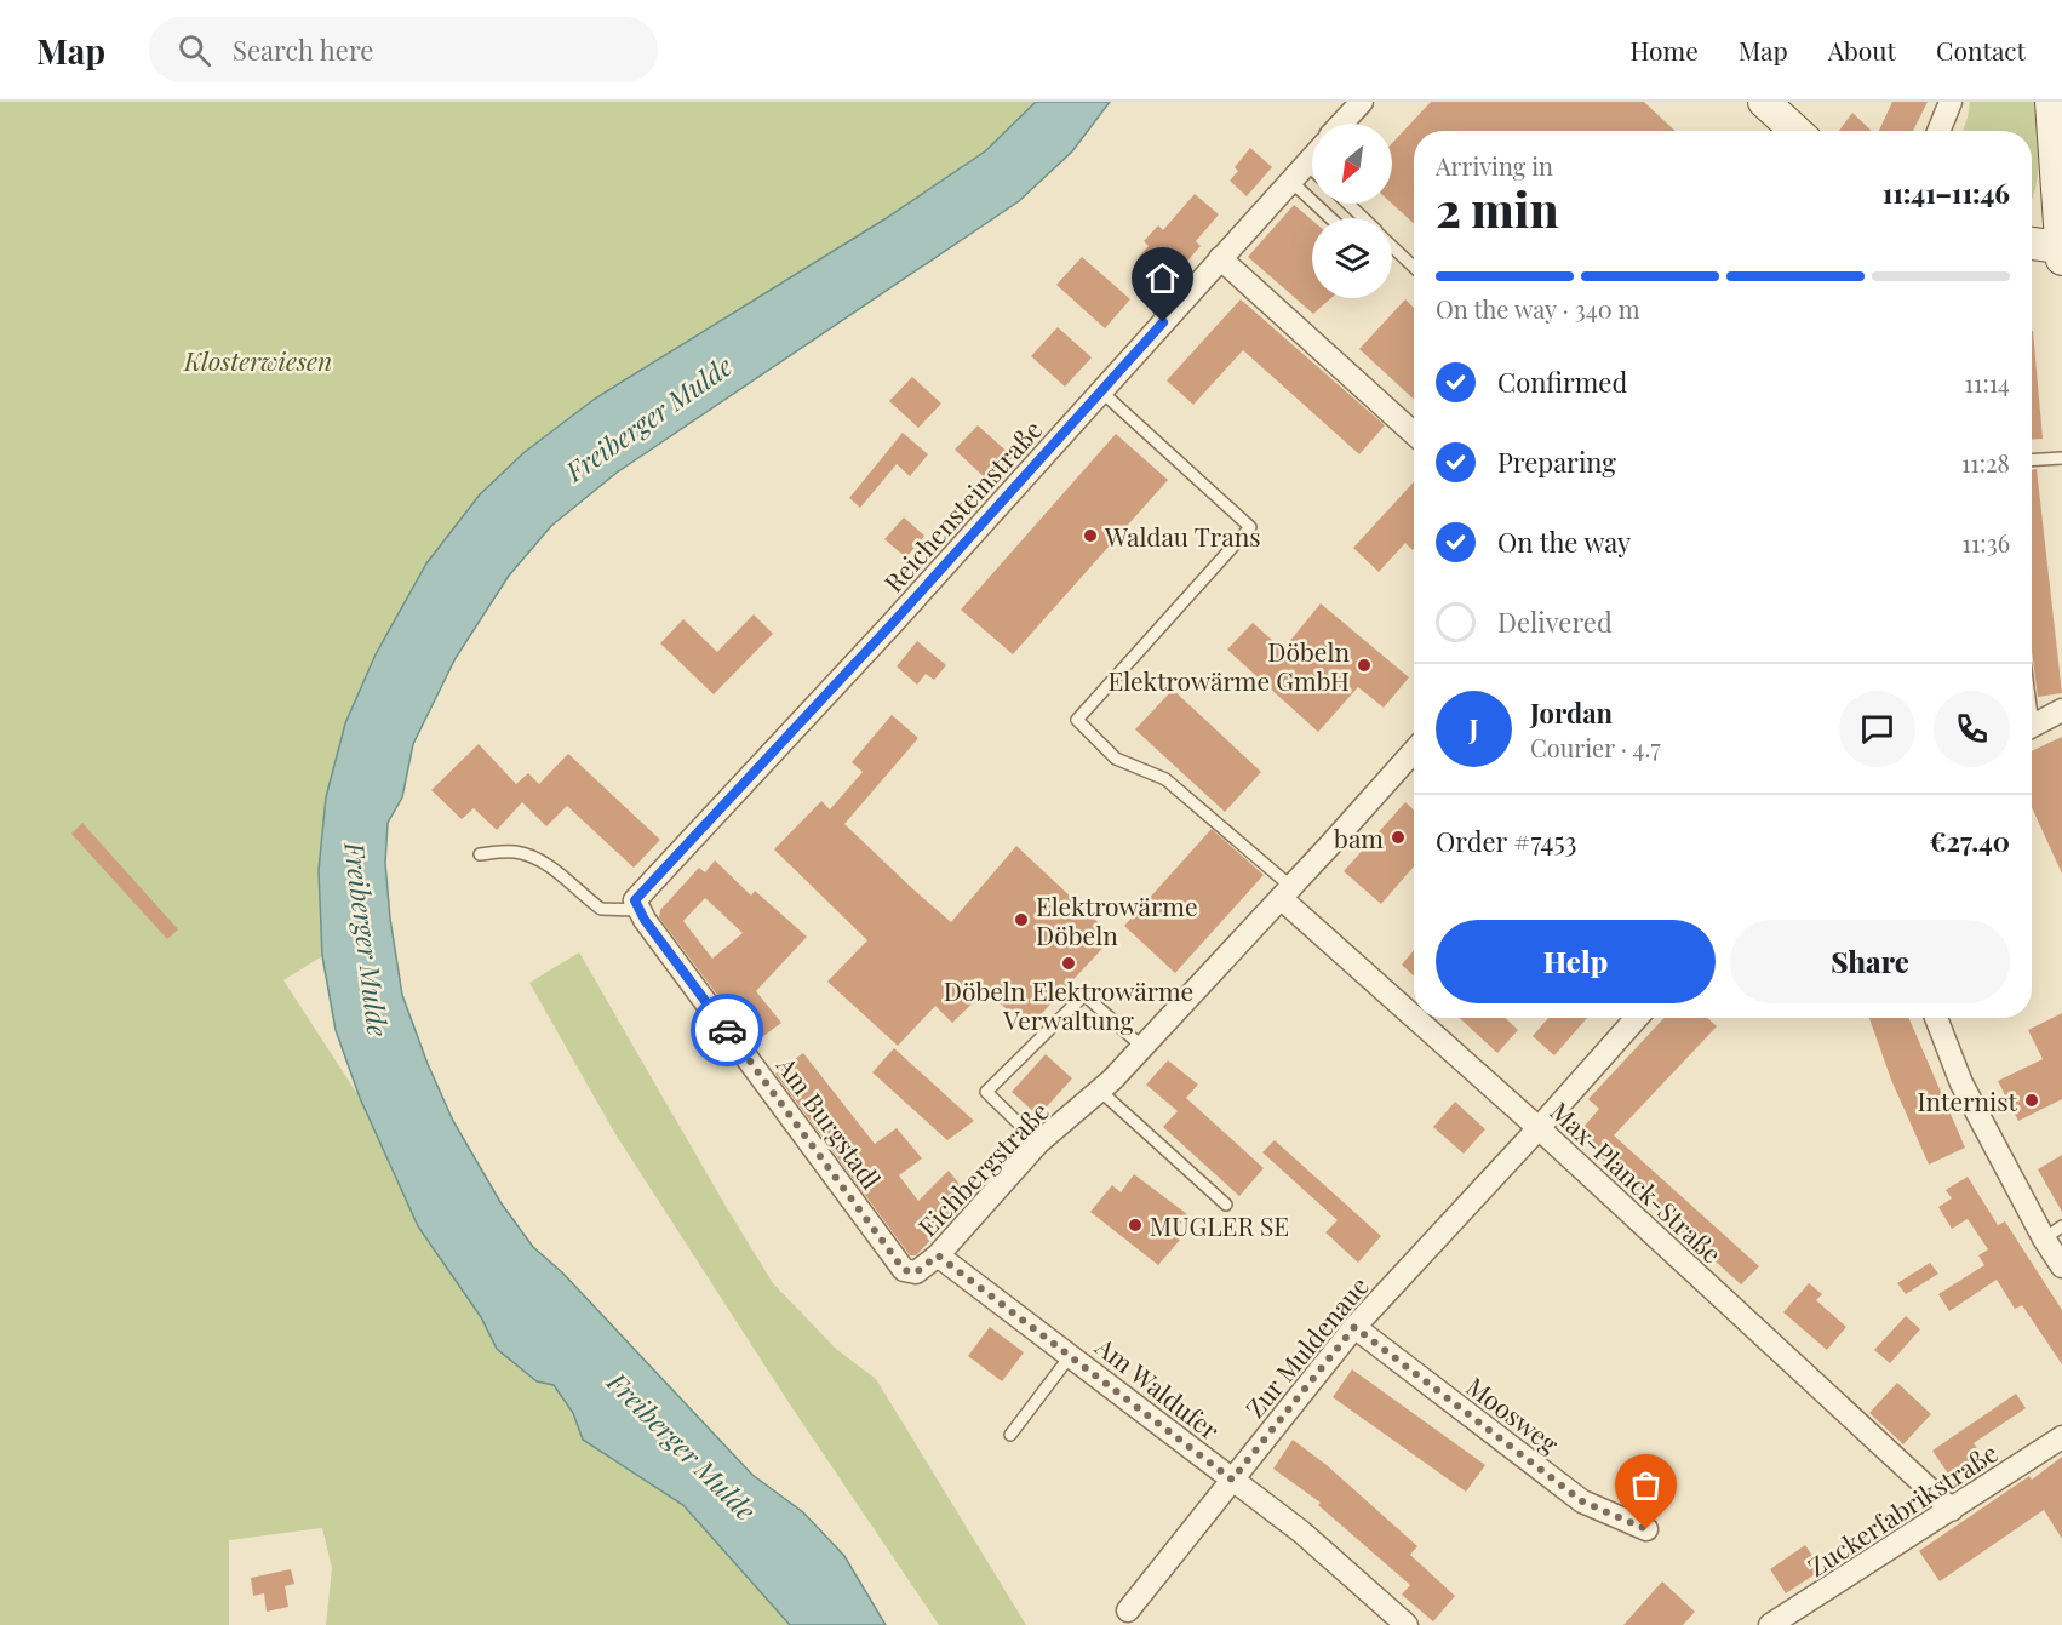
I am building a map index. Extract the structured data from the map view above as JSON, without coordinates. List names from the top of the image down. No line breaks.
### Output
{"streets":{"street":["Reichensteinstraße","Am Burgstadl","Eichbergstraße","Max-Planck-Straße","Zur Muldenaue","Am Waldufer","Moosweg","Zuckerfabrikstraße"]},"crossings":[["Reichensteinstraße","Am Burgstadl"],["Am Burgstadl","Eichbergstraße"],["Eichbergstraße","Max-Planck-Straße"],["Eichbergstraße","Am Waldufer"],["Max-Planck-Straße","Zur Muldenaue"],["Max-Planck-Straße","Zuckerfabrikstraße"],["Zur Muldenaue","Am Waldufer"],["Zur Muldenaue","Moosweg"]],"water":["Freiberger Mulde"],"parks":["Klosterwiesen"],"places":["Waldau Trans","Döbeln Elektrowärme GmbH","bam","Elektrowärme Döbeln","Döbeln Elektrowärme Verwaltung","Internist","MUGLER SE"],"north":"bottom left","page":{"header":"Map","search":"Search here","nav":["Home","Map","About","Contact"],"heading":["2 min","Arriving in","11:41–11:46"],"panel":["Jordan","Courier · 4.7","Order #7453","€27.40"],"bar":"On the way · 340 m","list":[["Confirmed","11:14"],["Preparing","11:28"],["On the way","11:36"],"Delivered"],"round":"J","buttons":["Help","Share"]}}
